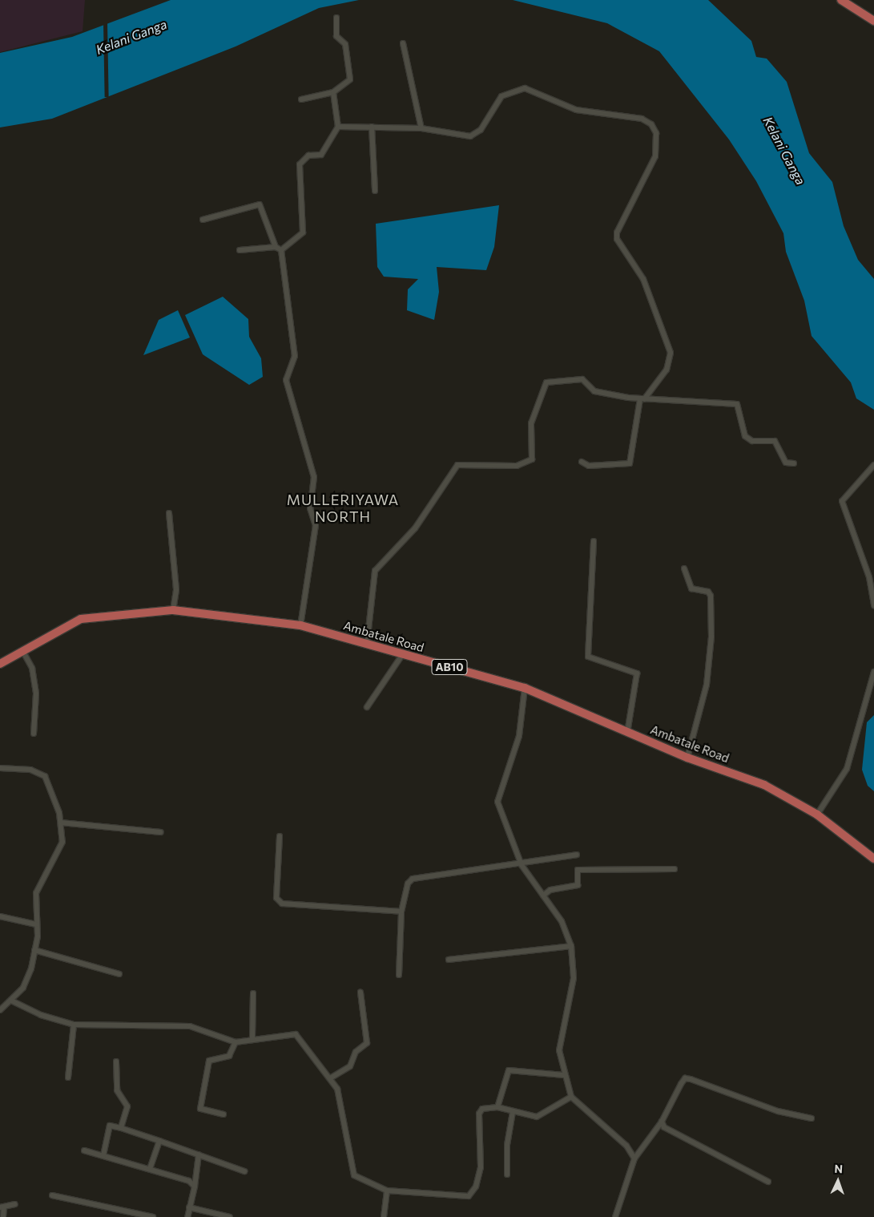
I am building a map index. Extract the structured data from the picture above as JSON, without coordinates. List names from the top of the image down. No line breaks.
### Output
{"streets":{"main road":["Ambatale Road","AB10"]},"districts":["MULLERIYAWA NORTH"],"water":["Kelani Ganga"],"north":"top"}
